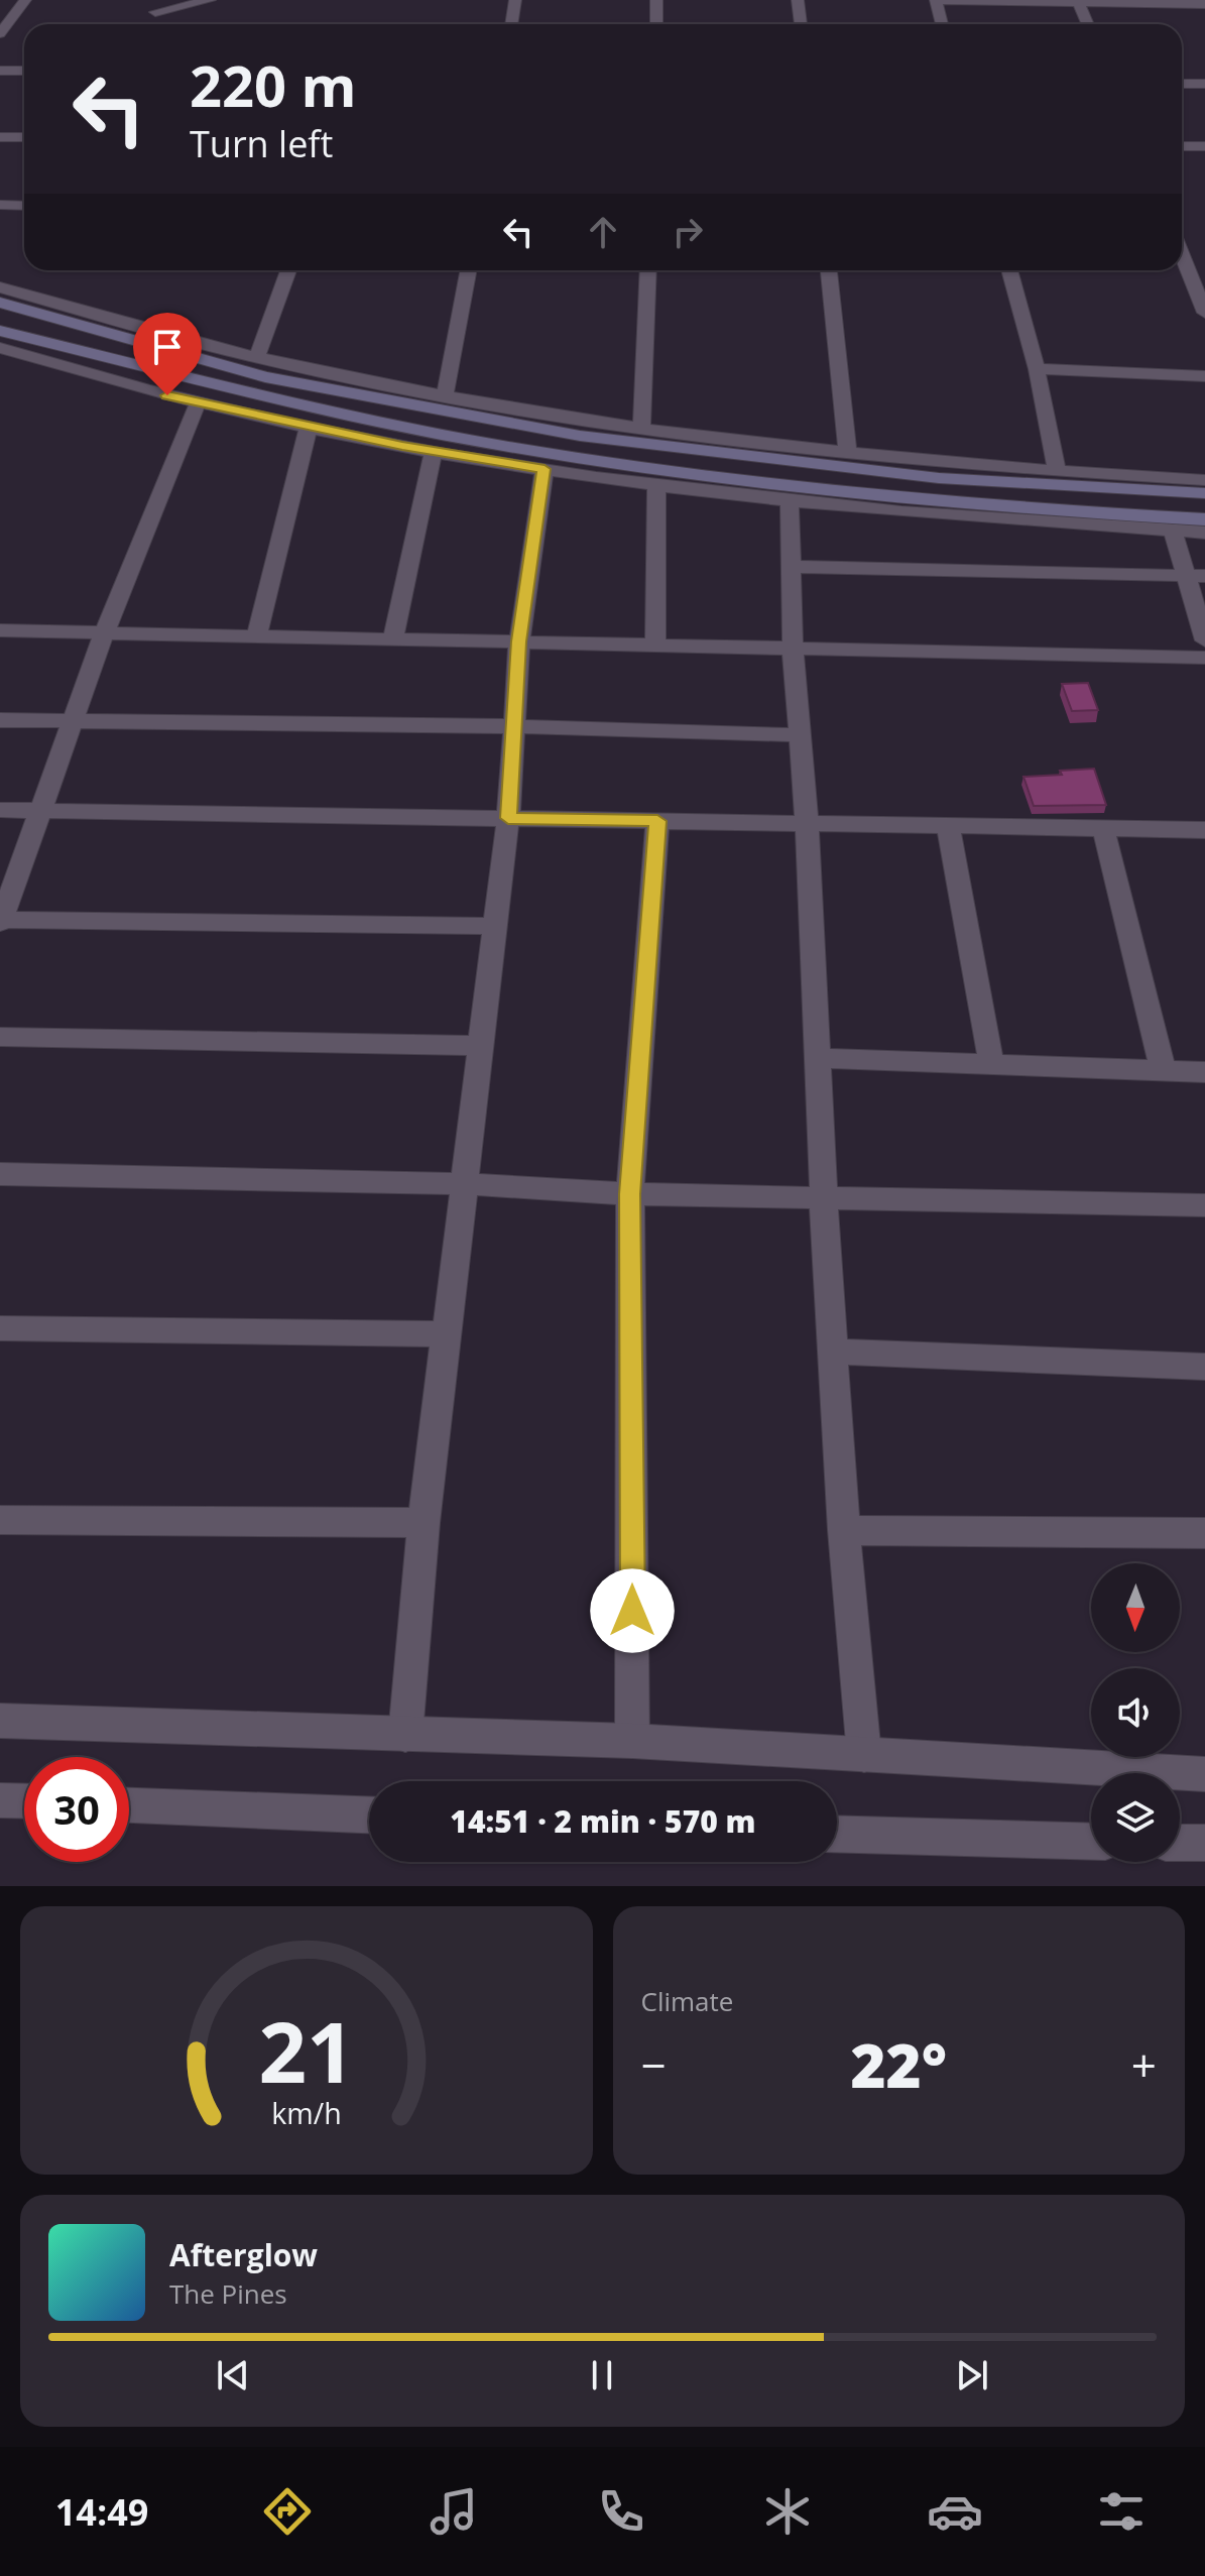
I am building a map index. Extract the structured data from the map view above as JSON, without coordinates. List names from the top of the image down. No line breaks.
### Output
{"north":"bottom","page":{"turn":["220 m","Turn left"],"limit":"30","trip":"14:51 · 2 min · 570 m","tile":"Climate","heat":["−","22°","+"],"song":["Afterglow","The Pines"],"tabs":"14:49","gauge":["21","km/h"]}}
